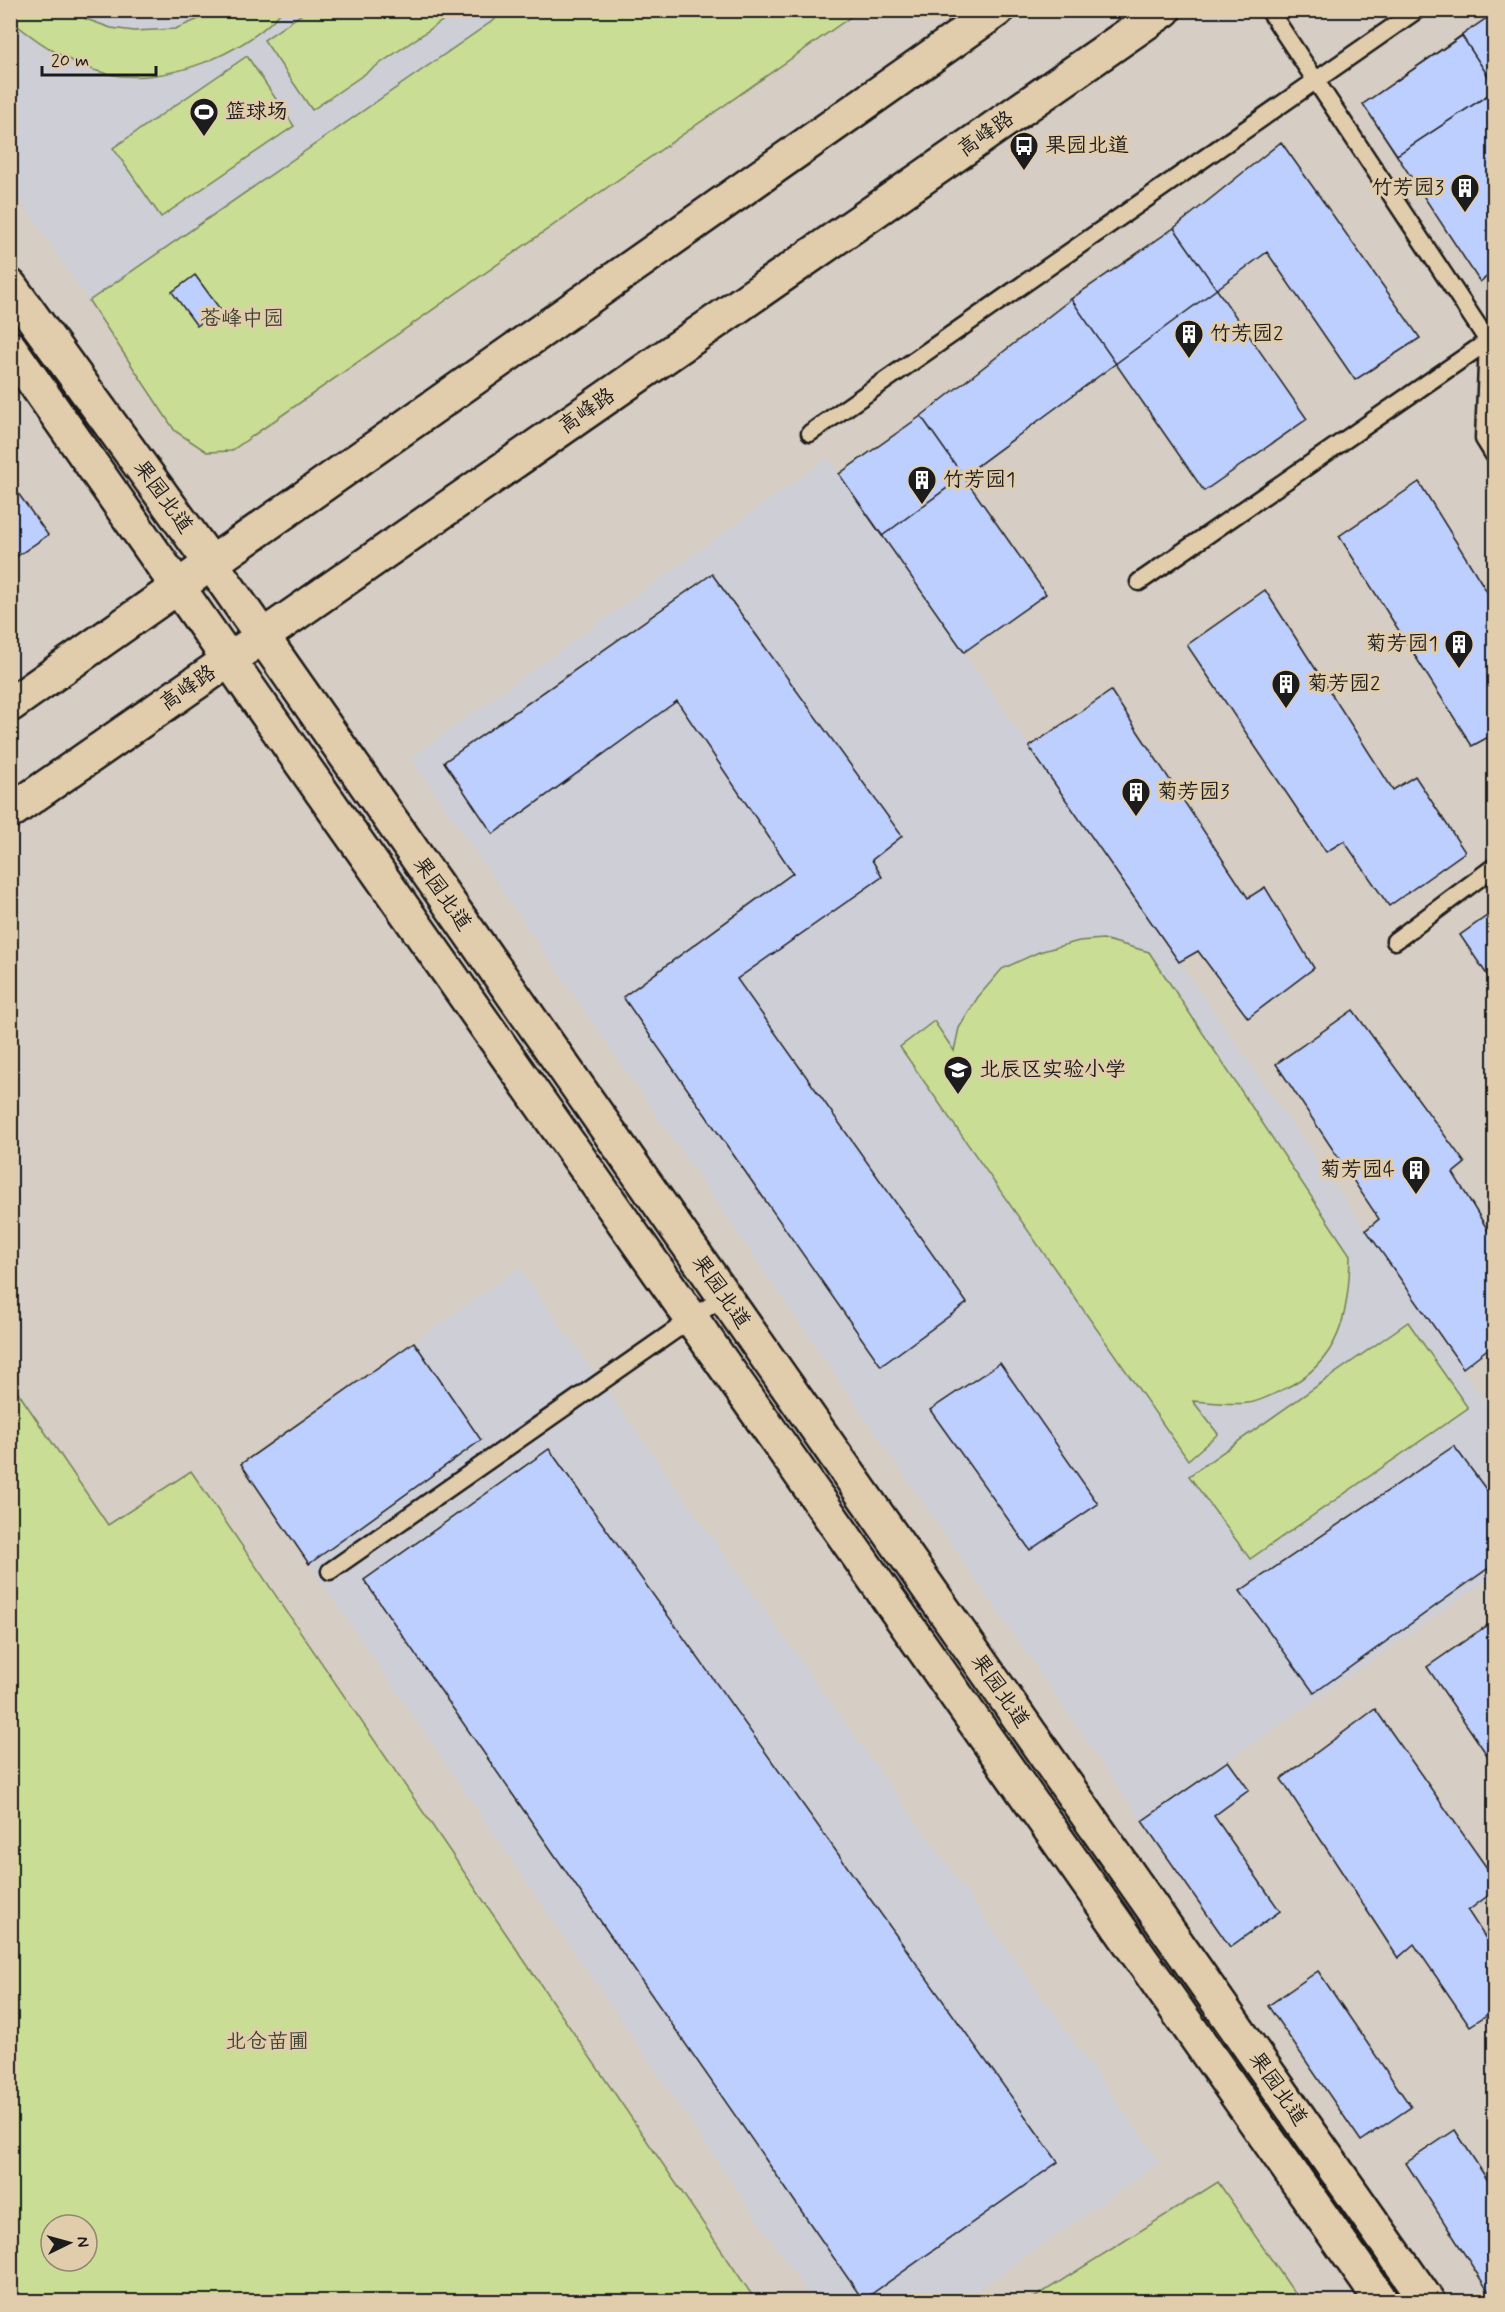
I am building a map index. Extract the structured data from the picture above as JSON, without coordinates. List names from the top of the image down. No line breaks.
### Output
{"streets":{"street":["高峰路","果园北道"]},"crossings":[["高峰路","果园北道"]],"parks":["苍峰中园","北仓苗圃"],"places":{"sports":["篮球场"],"bus stop":["果园北道"],"building":["竹芳园3","竹芳园2","竹芳园1","菊芳园1","菊芳园2","菊芳园3","菊芳园4"],"school or university":["北辰区实验小学"]},"scale_bar":"20 m","north":"right"}
